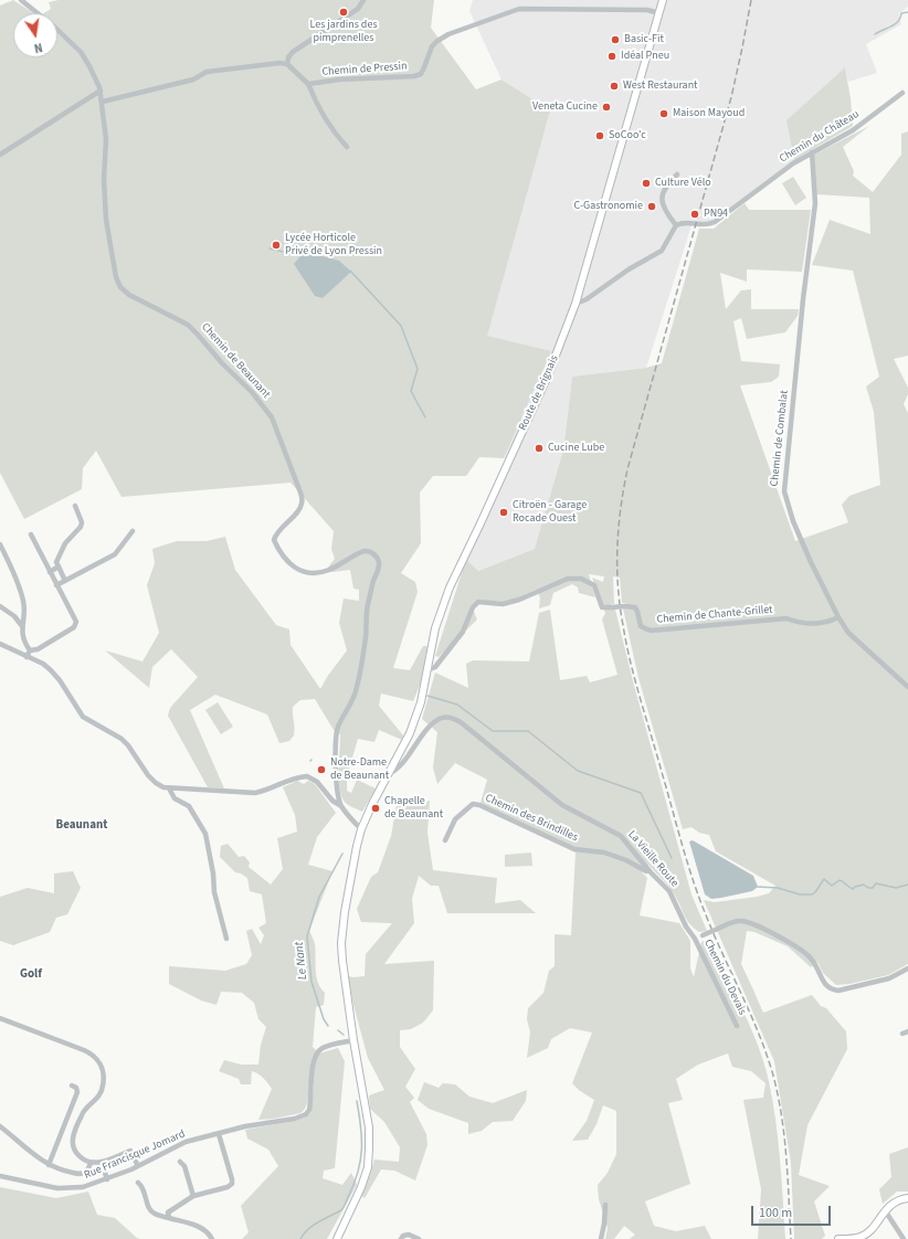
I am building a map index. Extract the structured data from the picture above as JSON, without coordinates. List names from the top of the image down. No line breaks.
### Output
{"streets":{"main road":["Route de Brignais"],"street":["Chemin de Pressin","Chemin du Château","Chemin de Beaunant","Chemin de Combalat","Chemin de Chante-Grillet","Chemin des Brindilles","La Vieille Route","Chemin du Devais","Rue Francisque Jomard"]},"crossings":[["Chemin de Pressin","Route de Brignais"],["Chemin du Château","Chemin de Combalat"],["Chemin de Beaunant","Route de Brignais"],["Route de Brignais","Chemin de Chante-Grillet"],["Route de Brignais","La Vieille Route"],["Route de Brignais","Rue Francisque Jomard"],["Chemin de Combalat","Chemin de Chante-Grillet"],["Chemin des Brindilles","La Vieille Route"],["La Vieille Route","Chemin du Devais"]],"districts":["Beaunant","Golf"],"water":["Le Nant"],"places":["Les jardins des pimprenelles","Basic-Fit","Idéal Pneu","West Restaurant","Veneta Cucine","Maison Mayoud","SoCoo'c","Culture Vélo","C-Gastronomie","PN94","Lycée Horticole Privé de Lyon Pressin","Cucine Lube","Citroën - Garage Rocade Ouest","Notre-Dame de Beaunant","Chapelle de Beaunant"],"scale_bar":"100 m","north":"bottom"}
